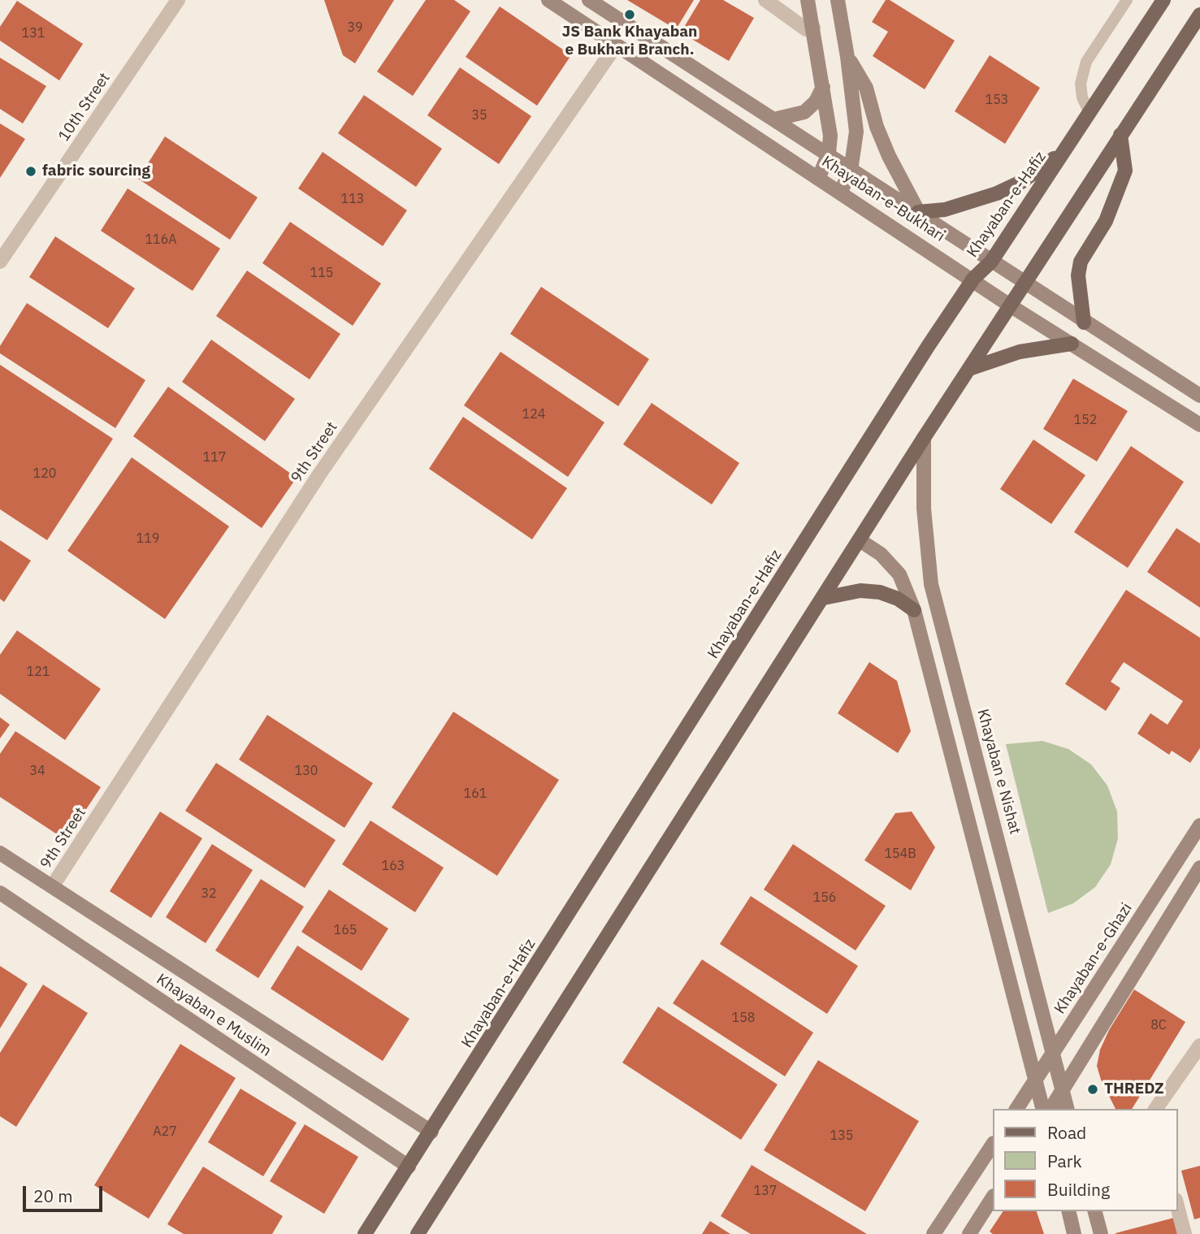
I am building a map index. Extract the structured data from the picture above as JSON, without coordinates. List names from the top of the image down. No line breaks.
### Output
{"streets":{"main road":["Khayaban-e-Hafiz"],"street":["10th Street","Khayaban-e-Bukhari","9th Street","Khayaban e Nishat","Khayaban-e-Ghazi","Khayaban e Muslim"]},"crossings":[["Khayaban-e-Bukhari","Khayaban-e-Hafiz"],["Khayaban-e-Bukhari","9th Street"],["Khayaban-e-Hafiz","Khayaban e Muslim"],["Khayaban e Nishat","Khayaban-e-Ghazi"]],"places":["JS Bank Khayaban e Bukhari Branch.","fabric sourcing","THREDZ"],"house_numbers":["39","131","153","35","113","116A","115","124","152","117","120","119","121","34","130","161","154B","163","32","156","165","158","8C","A27","135","137"],"legend":["Road","Park","Building"],"scale_bar":"20 m"}
